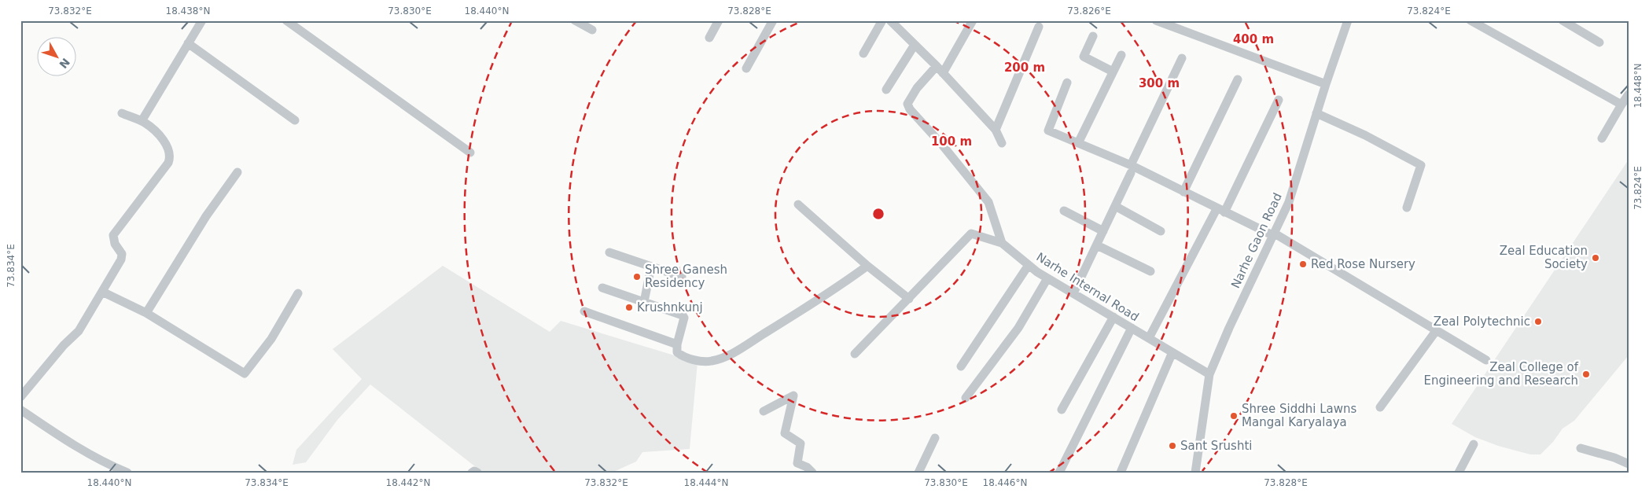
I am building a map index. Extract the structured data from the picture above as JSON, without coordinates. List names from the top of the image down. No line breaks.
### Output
{"streets":{"street":["Narhe Gaon Road","Narhe Internal Road"]},"crossings":[["Narhe Gaon Road","Narhe Internal Road"]],"places":["Zeal Education Society","Red Rose Nursery","Shree Ganesh Residency","Krushnkunj","Zeal Polytechnic","Zeal College of Engineering and Research","Shree Siddhi Lawns Mangal Karyalaya","Sant Srushti"],"north":"bottom right","coordinates":["73.832°E","18.438°N","73.830°E","18.440°N","73.828°E","73.826°E","73.824°E","18.448°N","73.834°E","18.442°N","18.444°N","18.446°N"],"rings":["400 m","200 m","300 m","100 m"]}
